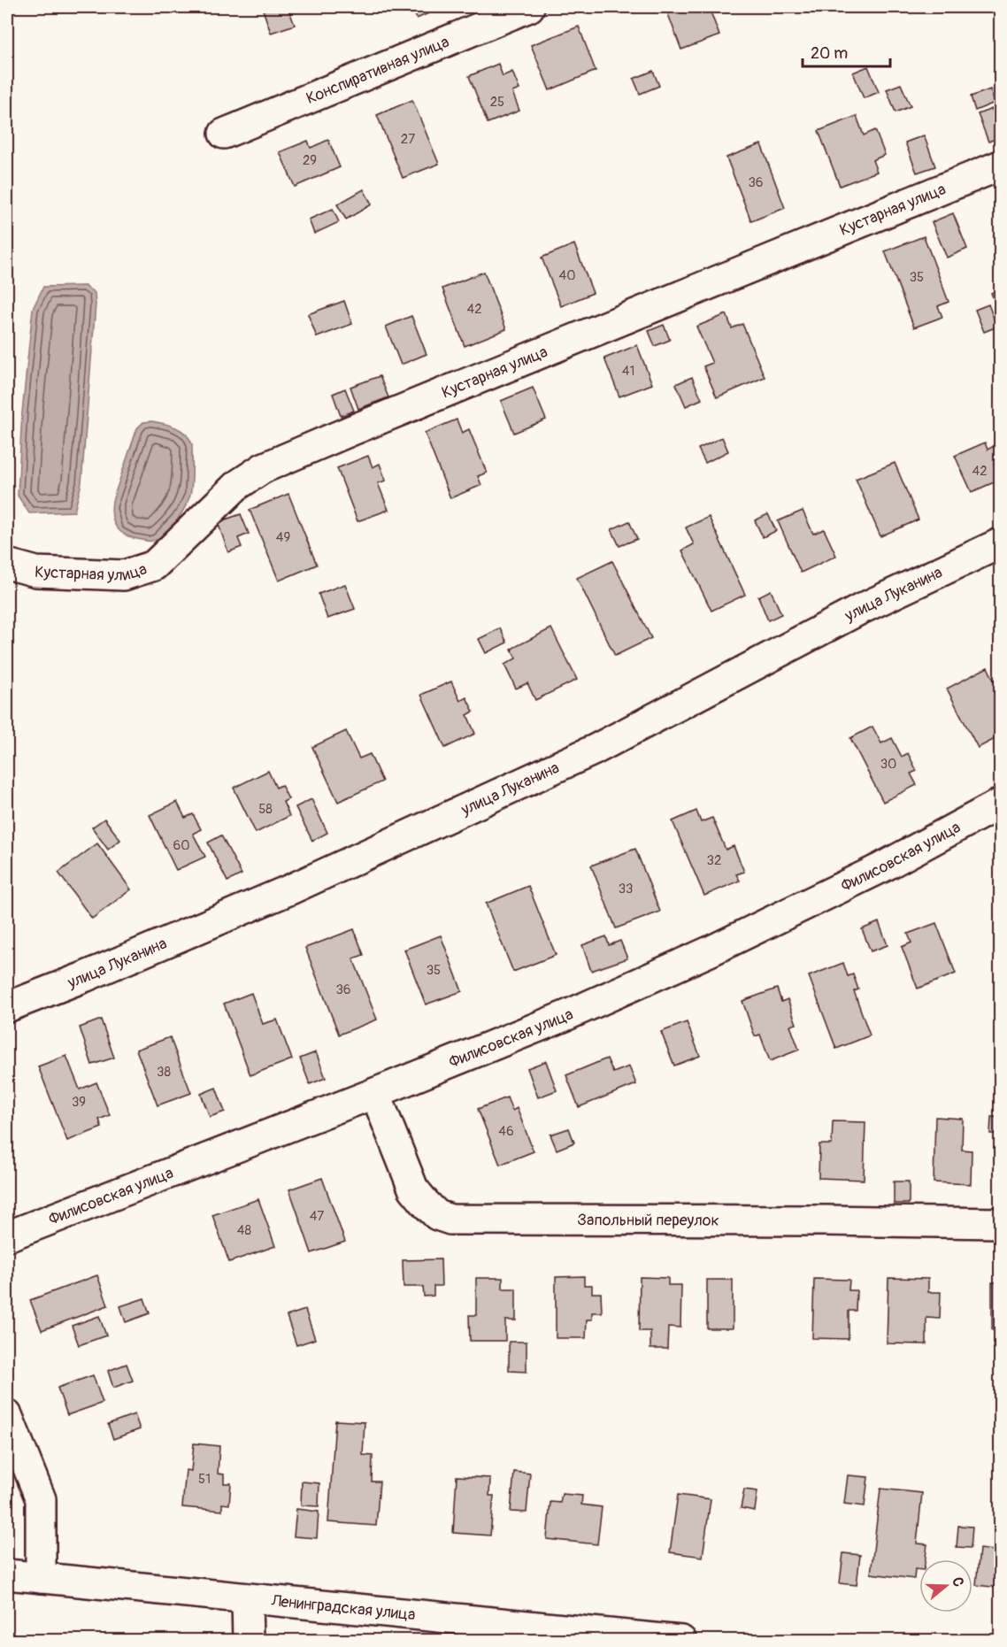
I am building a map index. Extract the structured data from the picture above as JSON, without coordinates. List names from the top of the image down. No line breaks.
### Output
{"streets":{"street":["Конспиративная улица","Кустарная улица","улица Луканина","Филисовская улица","Запольный переулок","Ленинградская улица"]},"crossings":[["Филисовская улица","Запольный переулок"]],"house_numbers":["25","27","29","36","40","35","42","41","42","49","30","58","60","32","33","35","36","38","39","46","47","48","51"],"scale_bar":"20 m","north":"right"}
